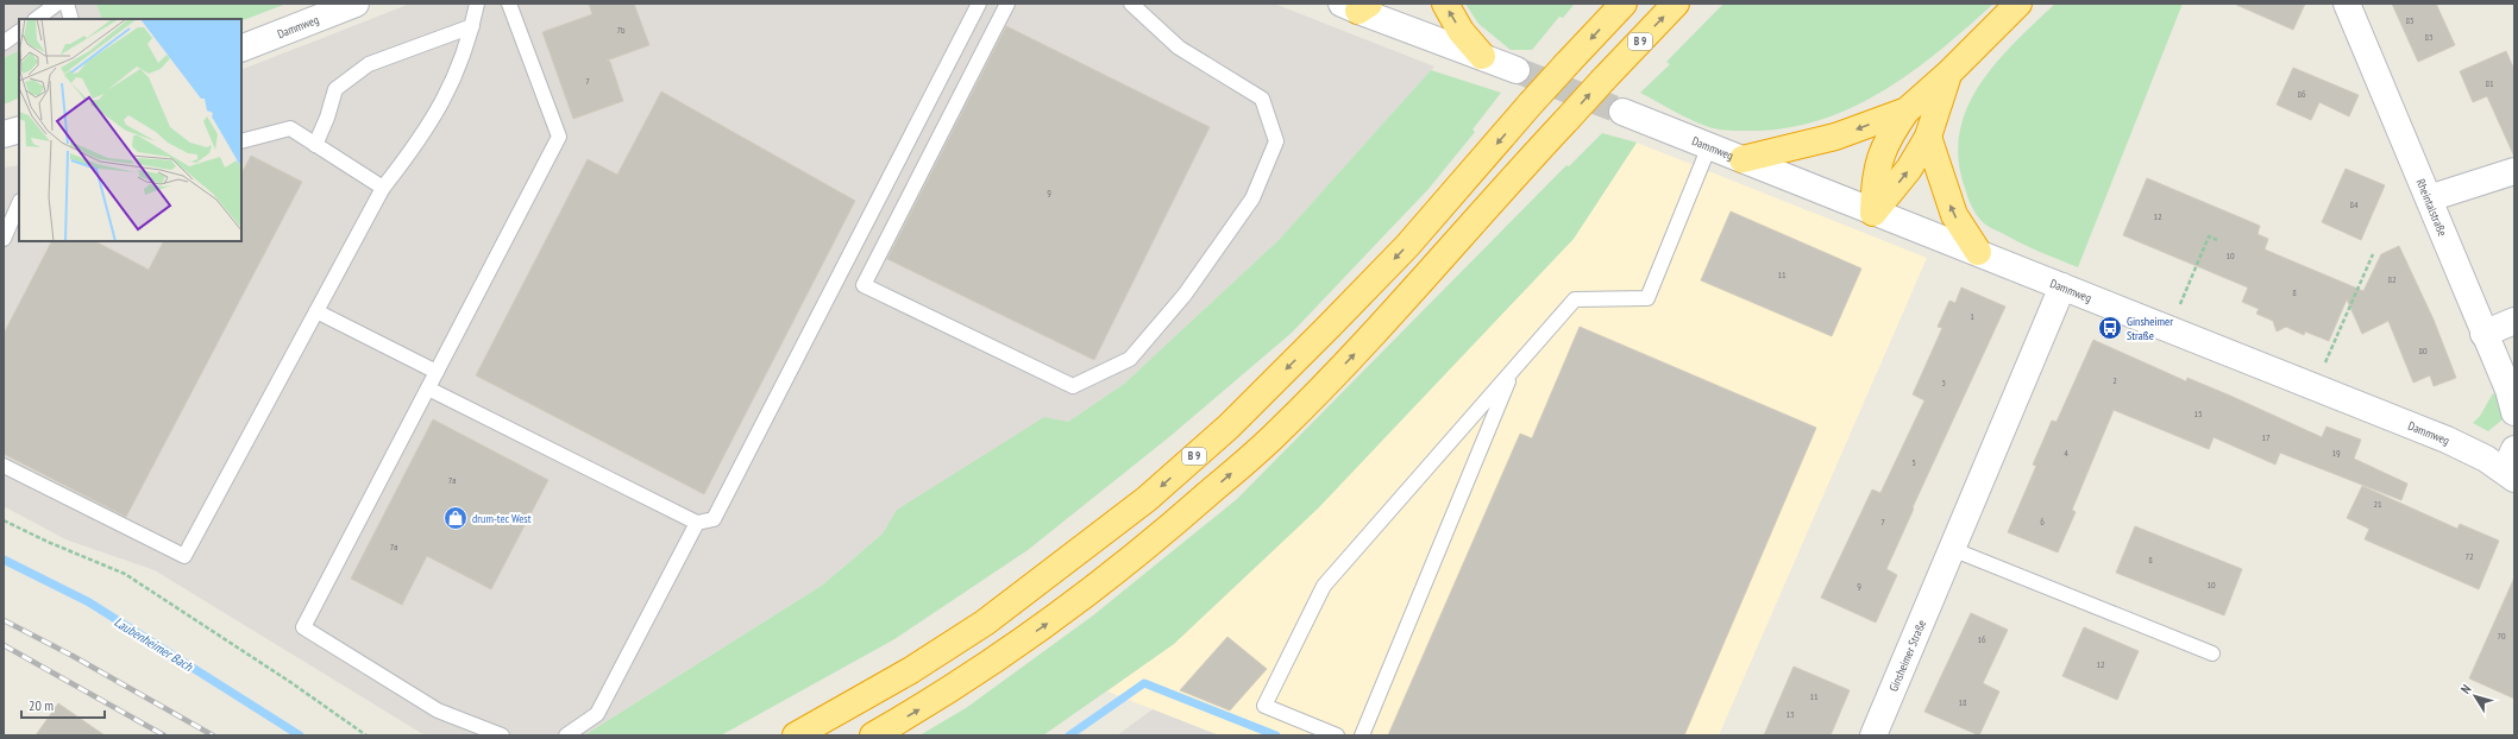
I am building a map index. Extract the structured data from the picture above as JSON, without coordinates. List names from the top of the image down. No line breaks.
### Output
{"streets":{"highway":["B 9"],"street":["Dammweg","Rheintalstraße","Ginsheimer Straße"]},"crossings":[["Dammweg","Ginsheimer Straße"]],"water":["Laubenheimer Bach"],"places":{"bus stop":["Ginsheimer Straße"],"shop":["drum-tec West"]},"house_numbers":["85","7b","83","7","81","86","9","84","12","10","11","82","8","1","80","2","3","15","17","4","19","5","7a","21","7","6","7a","72","8","10","9","70","16","12","11","18","13"],"scale_bar":"20 m","north":"top left"}
